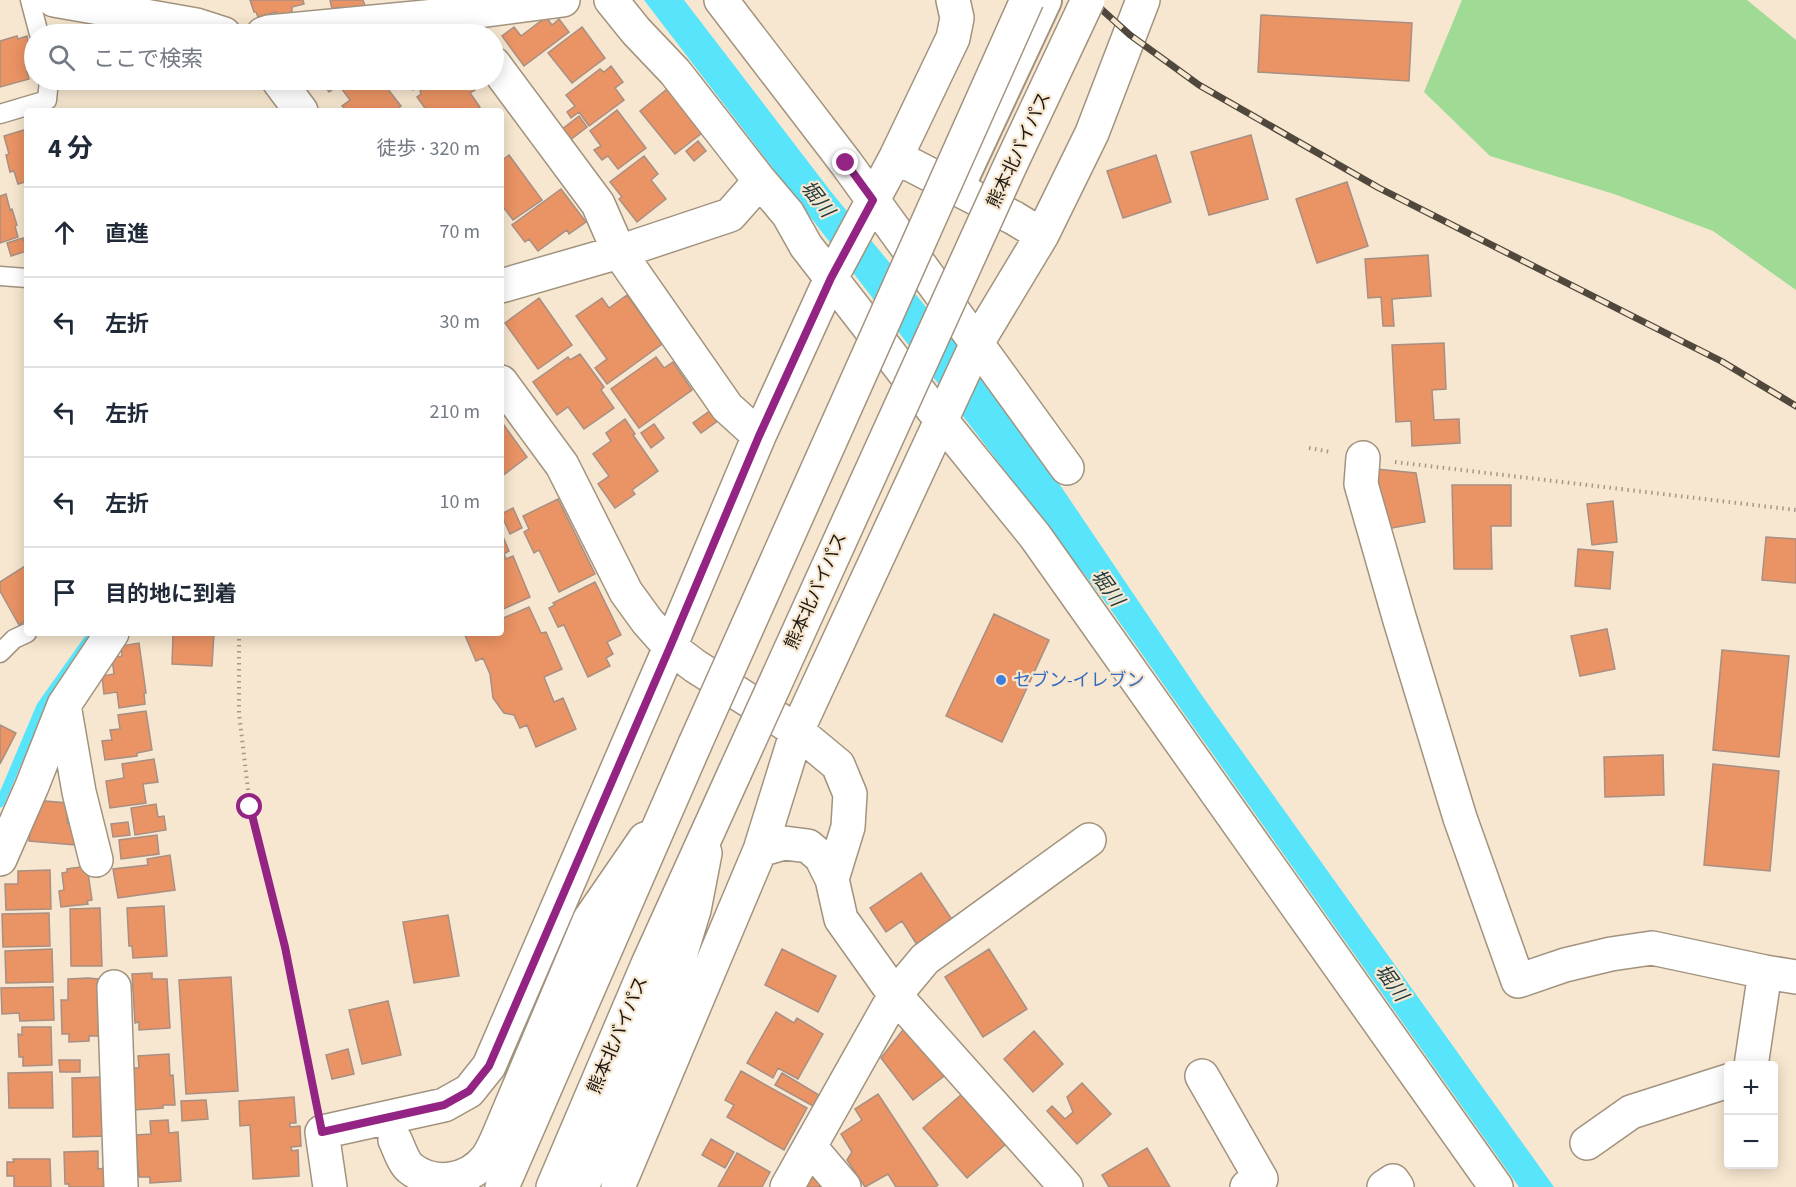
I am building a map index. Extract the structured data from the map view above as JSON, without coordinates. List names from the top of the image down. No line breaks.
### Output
{"streets":{"main road":["熊本北バイパス"]},"water":["堀川"],"places":["セブン-イレブン"],"page":{"search":"ここで検索","heading":["4 分","徒歩 · 320 m"],"list":[["直進","70 m"],["左折","30 m"],["左折","210 m"],["左折","10 m"],"目的地に到着"],"map_buttons":["+","−"]}}
